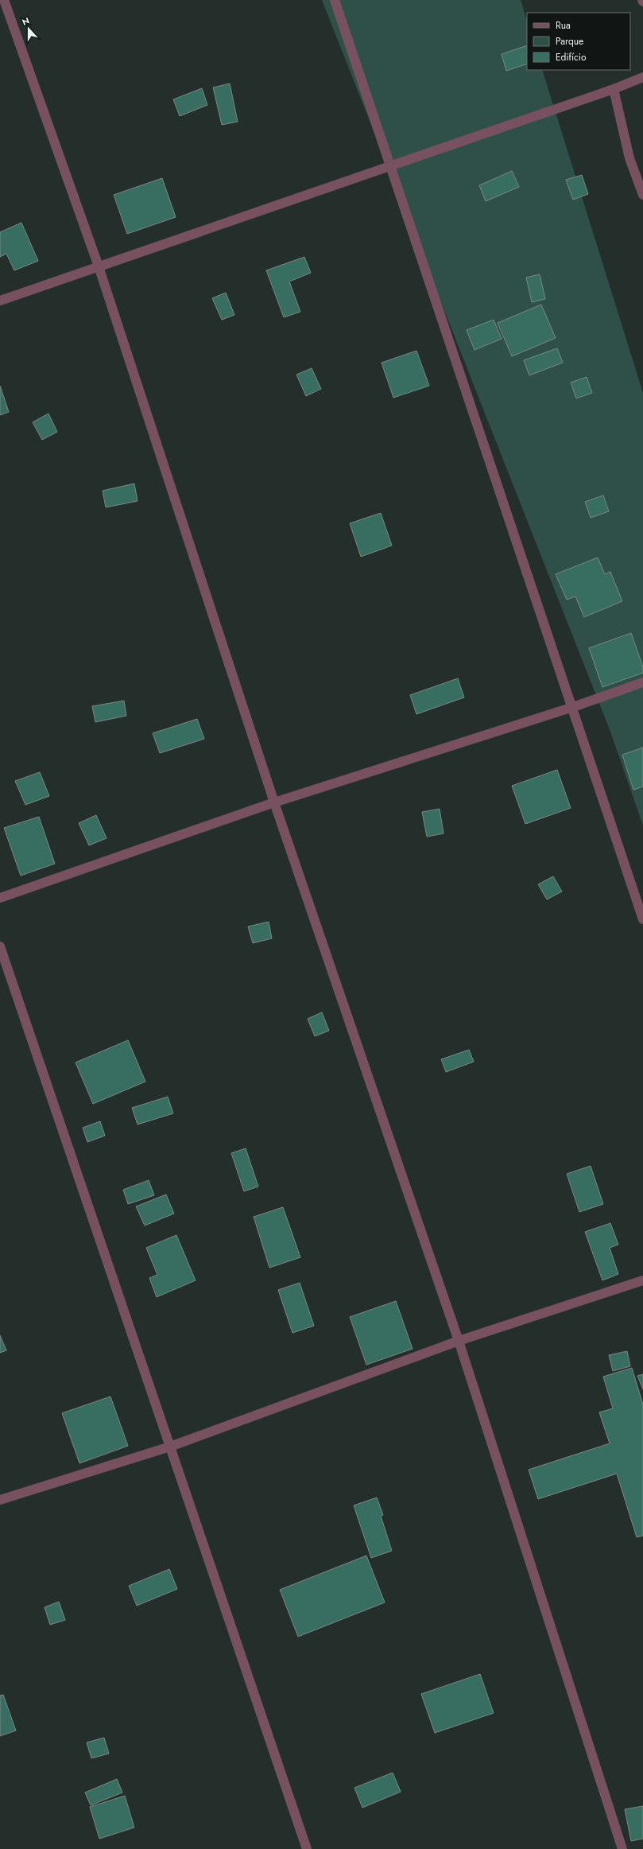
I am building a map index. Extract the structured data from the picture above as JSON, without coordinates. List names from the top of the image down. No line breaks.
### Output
{"legend":["Rua","Parque","Edifício"],"north":"top"}
